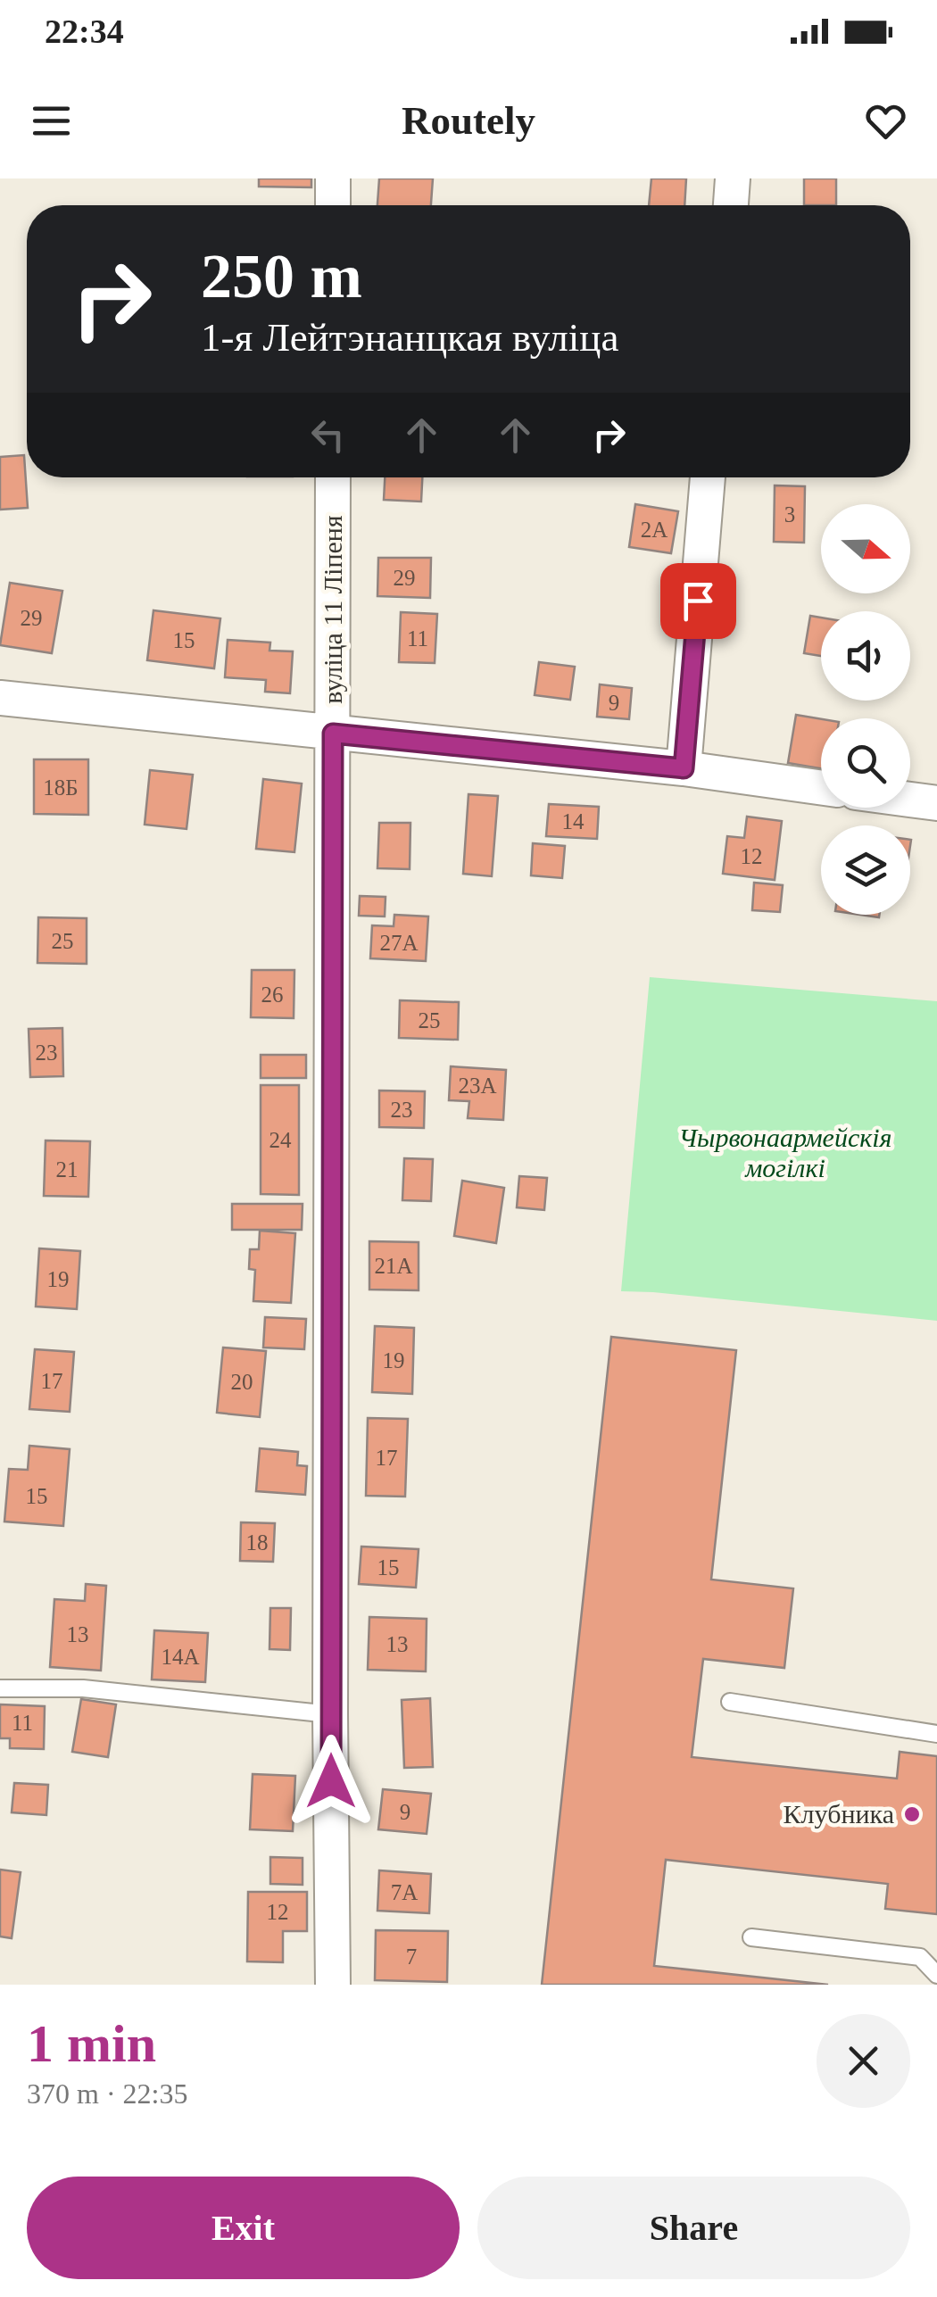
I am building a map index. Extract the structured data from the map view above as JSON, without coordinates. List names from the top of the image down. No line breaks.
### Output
{"streets":{"street":["вуліца 11 Ліпеня"]},"parks":["Чырвонаармейскія могілкі"],"places":["Клубника"],"house_numbers":["3","2А","29","29","11","15","9","18Б","14","12","25","27А","26","25","23","23А","23","24","21","21А","19","19","17","20","17","15","18","15","13","13","14А","11","9","7А","12","7"],"north":"right","page":{"status":"22:34","header":"Routely","turn":["250 m","1-я Лейтэнанцкая вуліца"],"heading":["1 min","370 m · 22:35"],"buttons":["Exit","Share"]}}
